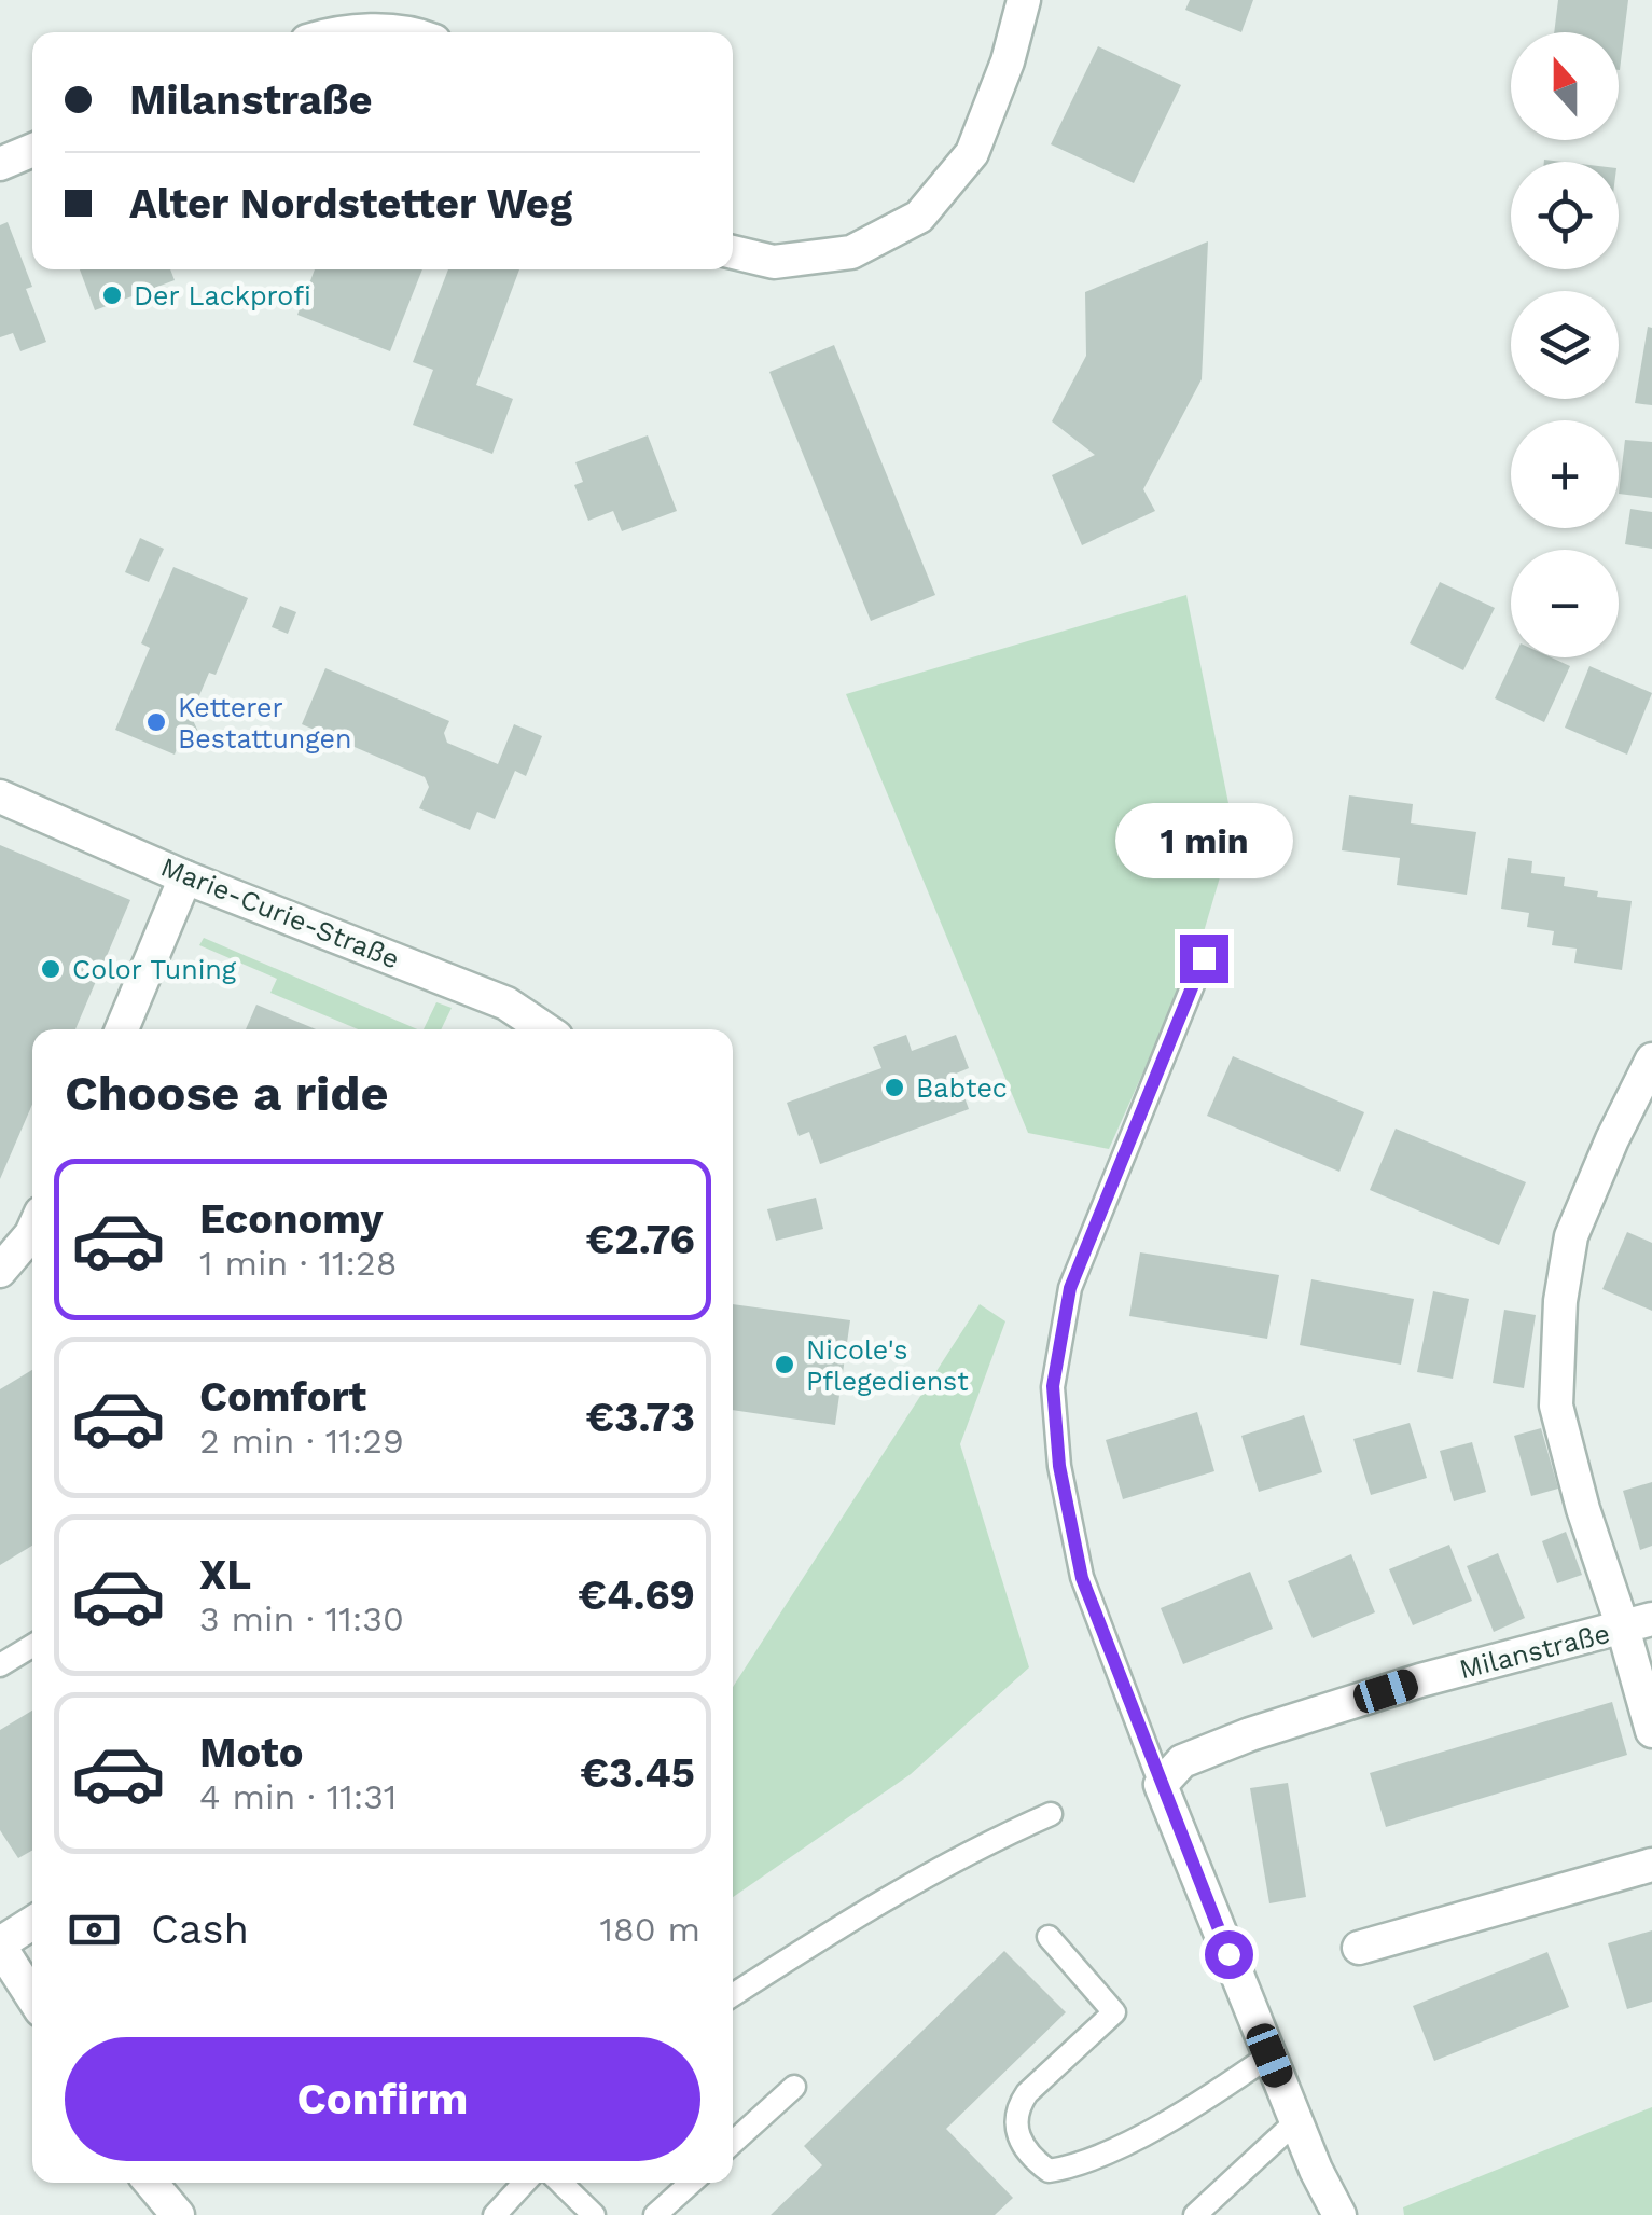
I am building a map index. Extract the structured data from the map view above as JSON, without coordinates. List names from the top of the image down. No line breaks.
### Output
{"streets":{"street":["Marie-Curie-Straße","Milanstraße"]},"places":["Der Lackprofi","Ketterer Bestattungen","Color Tuning","Babtec","Nicole's Pflegedienst"],"north":"top","page":{"map_buttons":["+","−"],"banner":["Milanstraße","Alter Nordstetter Weg"],"bubble":"1 min","heading":"Choose a ride","list":[{"name":"Economy","note":"1 min · 11:28","value":"€2.76"},{"name":"Comfort","note":"2 min · 11:29","value":"€3.73"},{"name":"XL","note":"3 min · 11:30","value":"€4.69"},{"name":"Moto","note":"4 min · 11:31","value":"€3.45"}],"pay":["Cash","180 m"],"buttons":"Confirm"}}
